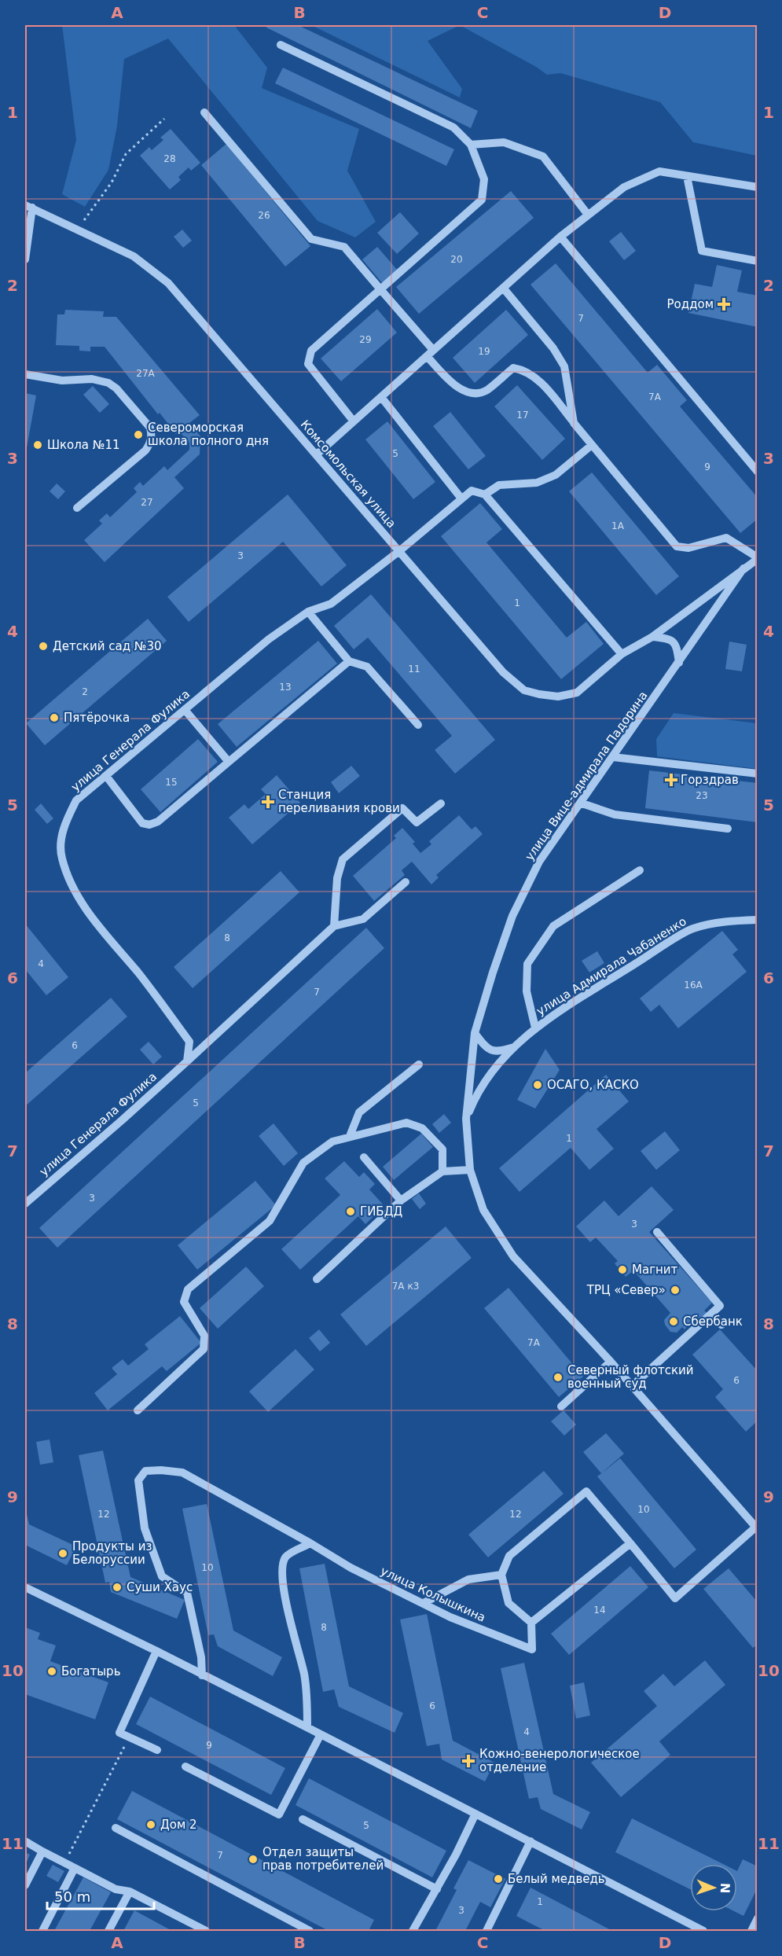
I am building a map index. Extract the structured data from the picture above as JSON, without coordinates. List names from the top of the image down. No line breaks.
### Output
{"streets":{"street":["Комсомольская улица","улица Генерала Фулика","улица Вице-адмирала Падорина","улица Адмирала Чабаненко","улица Колышкина"]},"crossings":[["Комсомольская улица","улица Генерала Фулика"],["Комсомольская улица","улица Вице-адмирала Падорина"],["улица Вице-адмирала Падорина","улица Адмирала Чабаненко"]],"places":{"health":["Роддом","Горздрав","Станция переливания крови","Кожно-венерологическое отделение"],"other":["Североморская школа полного дня","Школа №11","Детский сад №30","Пятёрочка","ОСАГО, КАСКО","ГИБДД","Магнит","ТРЦ «Север»","Сбербанк","Северный флотский военный суд","Продукты из Белоруссии","Суши Хаус","Богатырь","Дом 2","Отдел защиты прав потребителей","Белый медведь"]},"house_numbers":["28","26","20","7","29","19","27А","7А","17","5","9","27","1А","3","1","11","13","2","15","23","8","4","16А","7","6","5","1","3","3","7А к3","7А","6","10","12","12","10","14","8","6","4","9","5","7","1","3"],"scale_bar":"50 m","north":"right","grid":{"columns":["A","B","C","D"],"rows":["1","2","3","4","5","6","7","8","9","10","11"]}}
